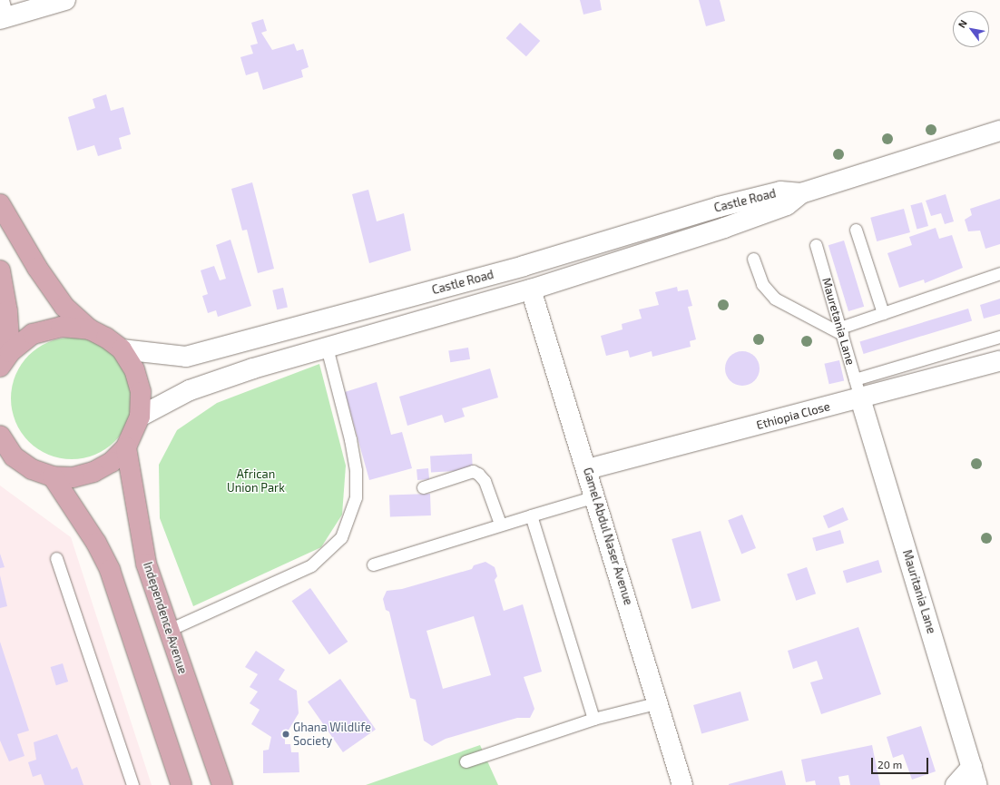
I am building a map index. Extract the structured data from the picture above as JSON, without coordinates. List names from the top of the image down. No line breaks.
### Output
{"streets":{"main road":["Castle Road","Ethiopia Close","Gamel Abdul Naser Avenue","Mauritania Lane","Independence Avenue"],"lane":["Mauretania Lane"]},"crossings":[["Castle Road","Gamel Abdul Naser Avenue"],["Mauretania Lane","Ethiopia Close"],["Mauretania Lane","Mauritania Lane"],["Ethiopia Close","Gamel Abdul Naser Avenue"],["Ethiopia Close","Mauritania Lane"]],"parks":["African Union Park"],"places":["Ghana Wildlife Society"],"scale_bar":"20 m","north":"top left"}
